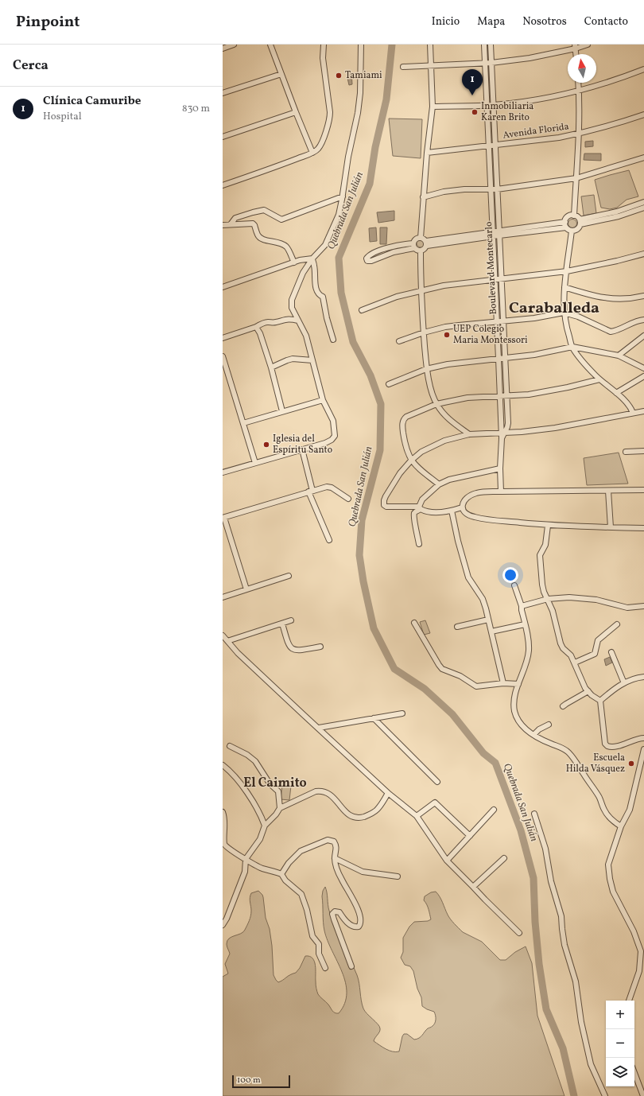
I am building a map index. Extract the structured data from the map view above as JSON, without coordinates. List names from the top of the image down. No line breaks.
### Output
{"streets":{"street":["Avenida Florida","Boulevard Montecarlo"]},"crossings":[["Avenida Florida","Boulevard Montecarlo"]],"districts":["Caraballeda","El Caimito"],"water":["Quebrada San Julián"],"places":["Tamiami","Inmobiliaria Karen Brito","UEP Colegio Maria Montessori","Iglesia del Espíritu Santo","Escuela Hilda Vásquez"],"scale_bar":"100 m","north":"top","page":{"header":"Pinpoint","nav":["Inicio","Mapa","Nosotros","Contacto"],"heading":"Cerca","pins":"1","list":[{"mark":"1","name":"Clínica Camuribe","note":"Hospital","value":"830 m"}],"map_buttons":["+","−"],"scale":"100 m"}}
